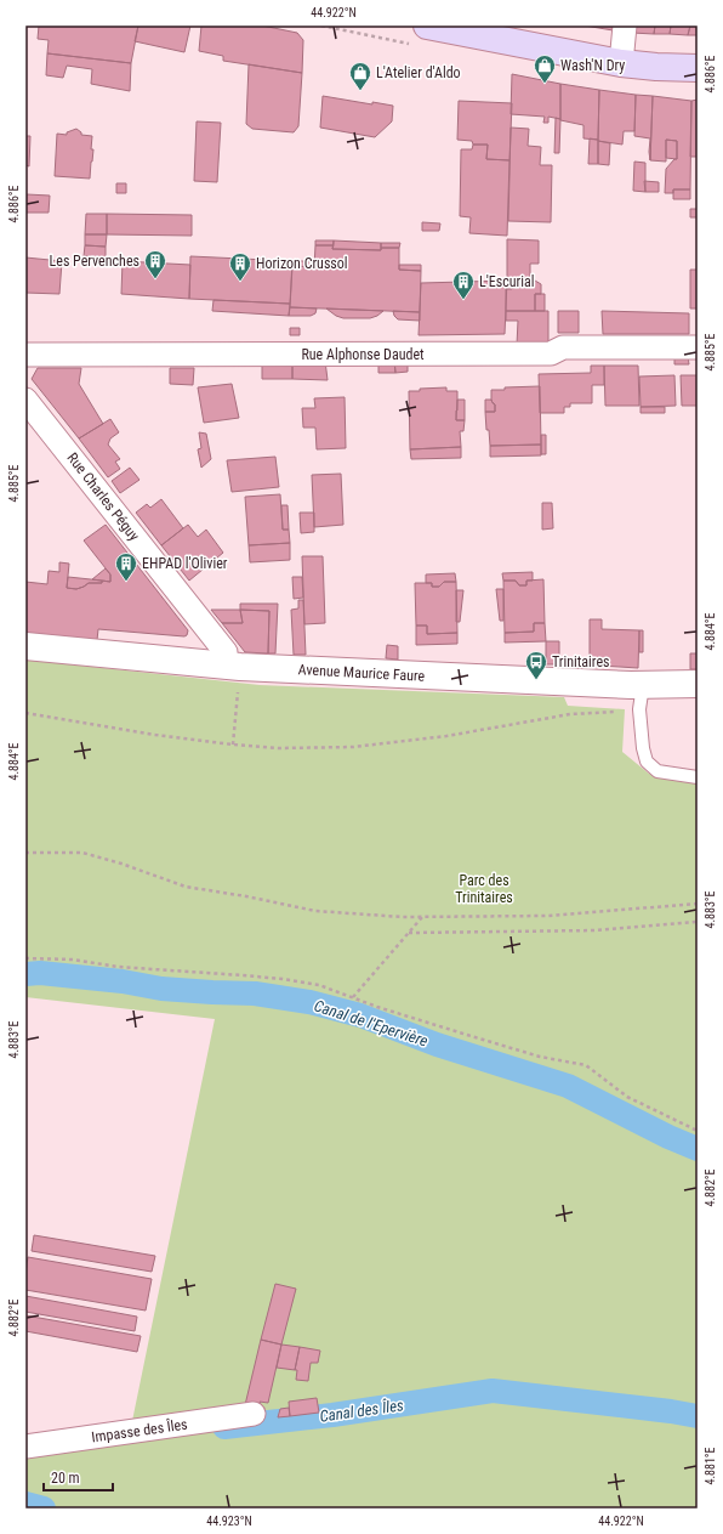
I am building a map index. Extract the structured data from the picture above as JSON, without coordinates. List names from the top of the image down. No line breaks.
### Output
{"streets":{"street":["Rue Alphonse Daudet","Rue Charles Péguy","Avenue Maurice Faure","Impasse des Îles"]},"crossings":[["Rue Charles Péguy","Avenue Maurice Faure"]],"water":["Canal de l'Epervière","Canal des Îles"],"parks":["Parc des Trinitaires"],"places":{"shop":["Wash'N Dry","L'Atelier d'Aldo"],"building":["Les Pervenches","Horizon Crussol","L'Escurial","EHPAD l'Olivier"],"bus stop":["Trinitaires"]},"scale_bar":"20 m","coordinates":["44.922°N","4.886°E","4.885°E","4.884°E","4.883°E","4.882°E","4.881°E","44.923°N"]}
